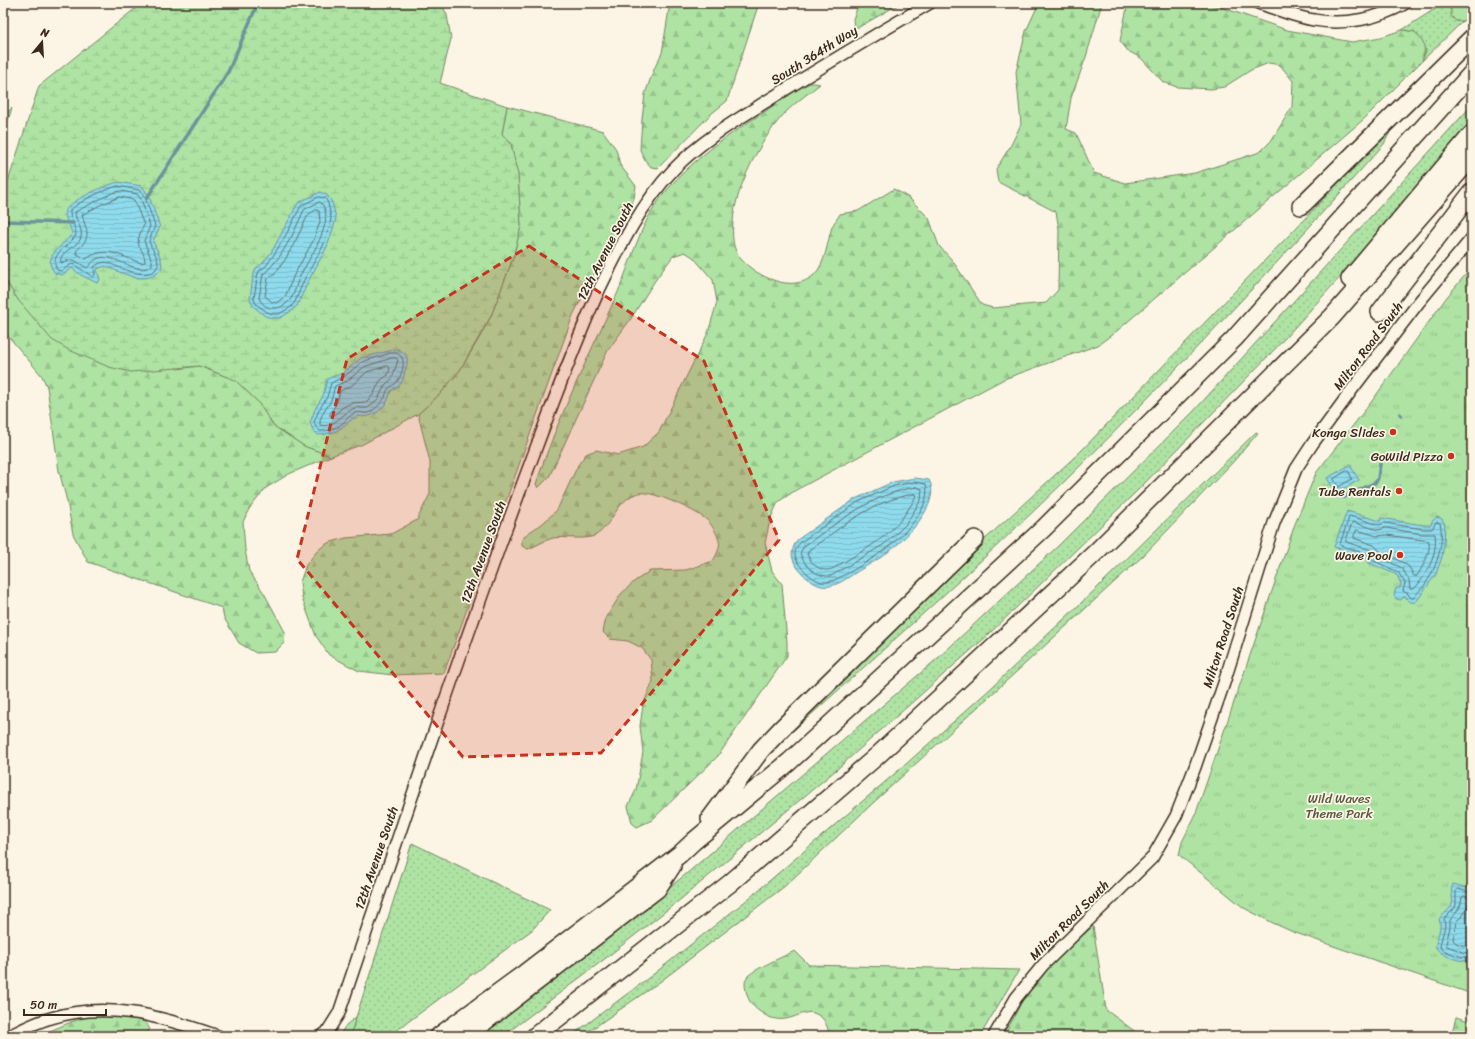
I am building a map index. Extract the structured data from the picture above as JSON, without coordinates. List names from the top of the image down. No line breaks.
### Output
{"streets":{"street":["South 364th Way","12th Avenue South","Milton Road South"]},"crossings":[["South 364th Way","12th Avenue South"]],"parks":["Wild Waves Theme Park"],"places":["Konga Slides","GoWild Pizza","Tube Rentals","Wave Pool"],"scale_bar":"50 m","north":"top"}
